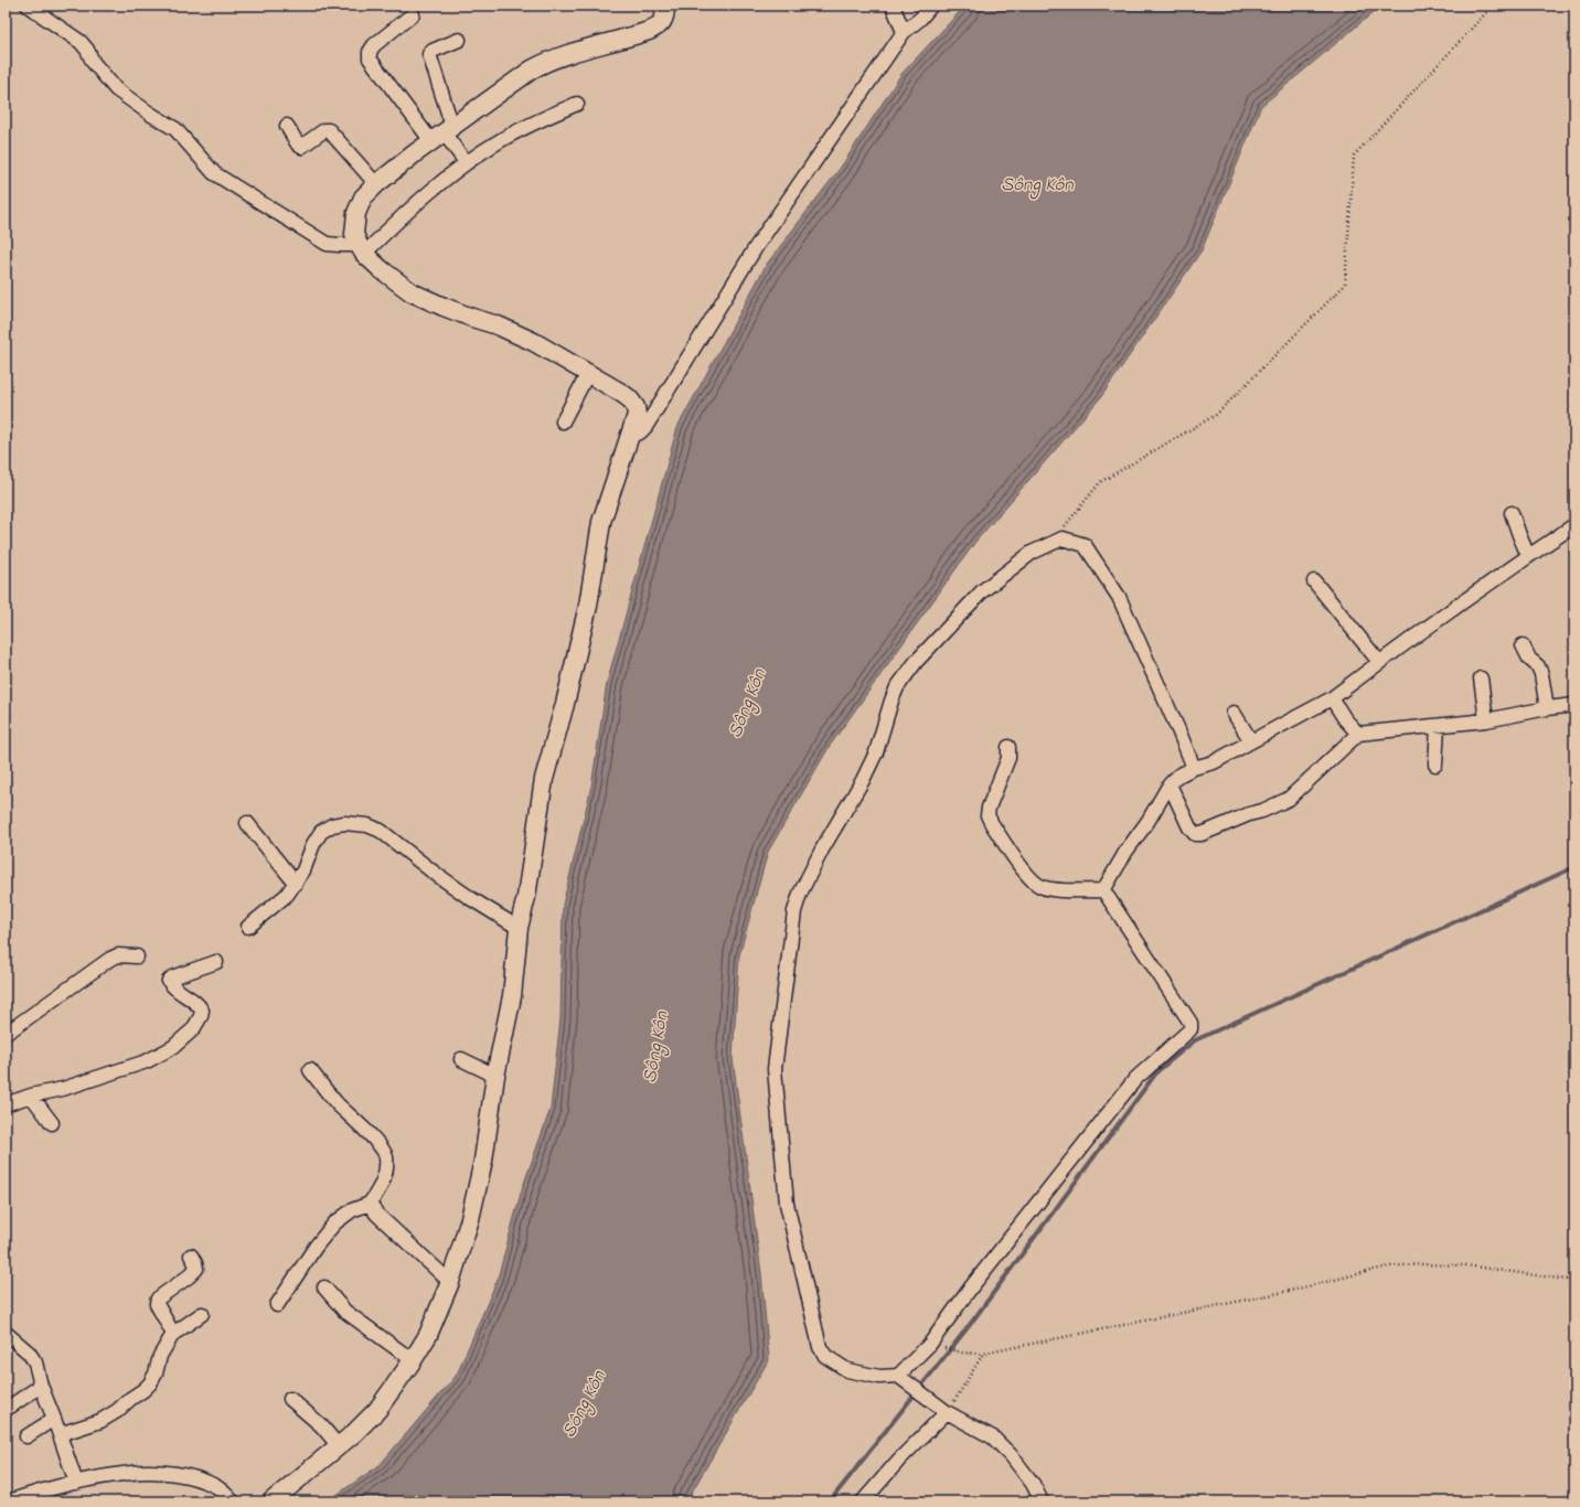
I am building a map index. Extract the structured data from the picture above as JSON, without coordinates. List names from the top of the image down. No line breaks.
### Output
{"water":["Sông Kôn"]}
